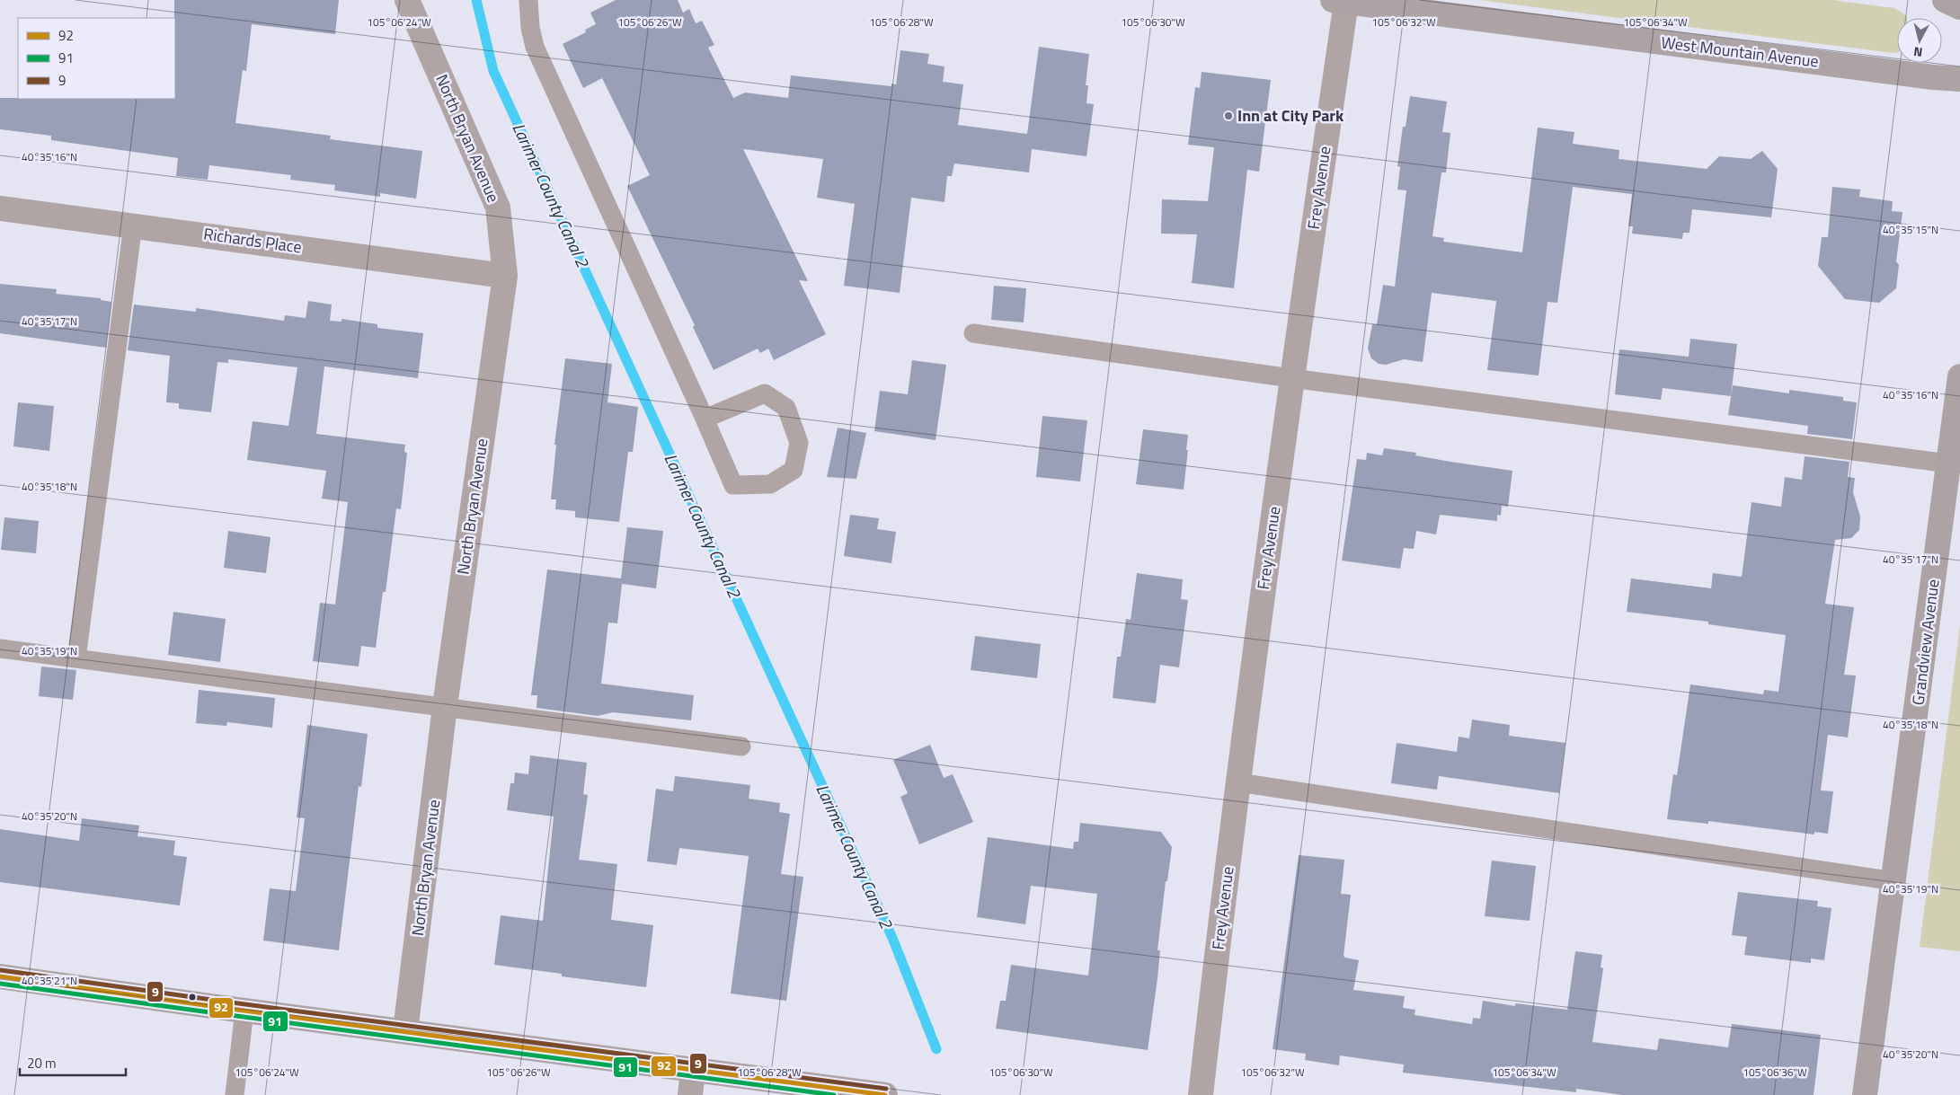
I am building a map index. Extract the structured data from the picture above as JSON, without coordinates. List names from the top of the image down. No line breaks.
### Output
{"streets":{"street":["West Mountain Avenue","North Bryan Avenue","Frey Avenue","Richards Place","Grandview Avenue"]},"crossings":[["West Mountain Avenue","Frey Avenue"],["North Bryan Avenue","Richards Place"]],"water":["Larimer County Canal 2"],"places":["Inn at City Park"],"lines":["transit line 9","transit line 92","transit line 91"],"legend":["92","91","9"],"scale_bar":"20 m","north":"bottom","coordinates":["105°06'24\"W","105°06'26\"W","105°06'28\"W","105°06'30\"W","105°06'32\"W","105°06'34\"W","40°35'16\"N","40°35'15\"N","40°35'17\"N","40°35'18\"N","40°35'19\"N","40°35'20\"N","40°35'21\"N","105°06'36\"W"]}
